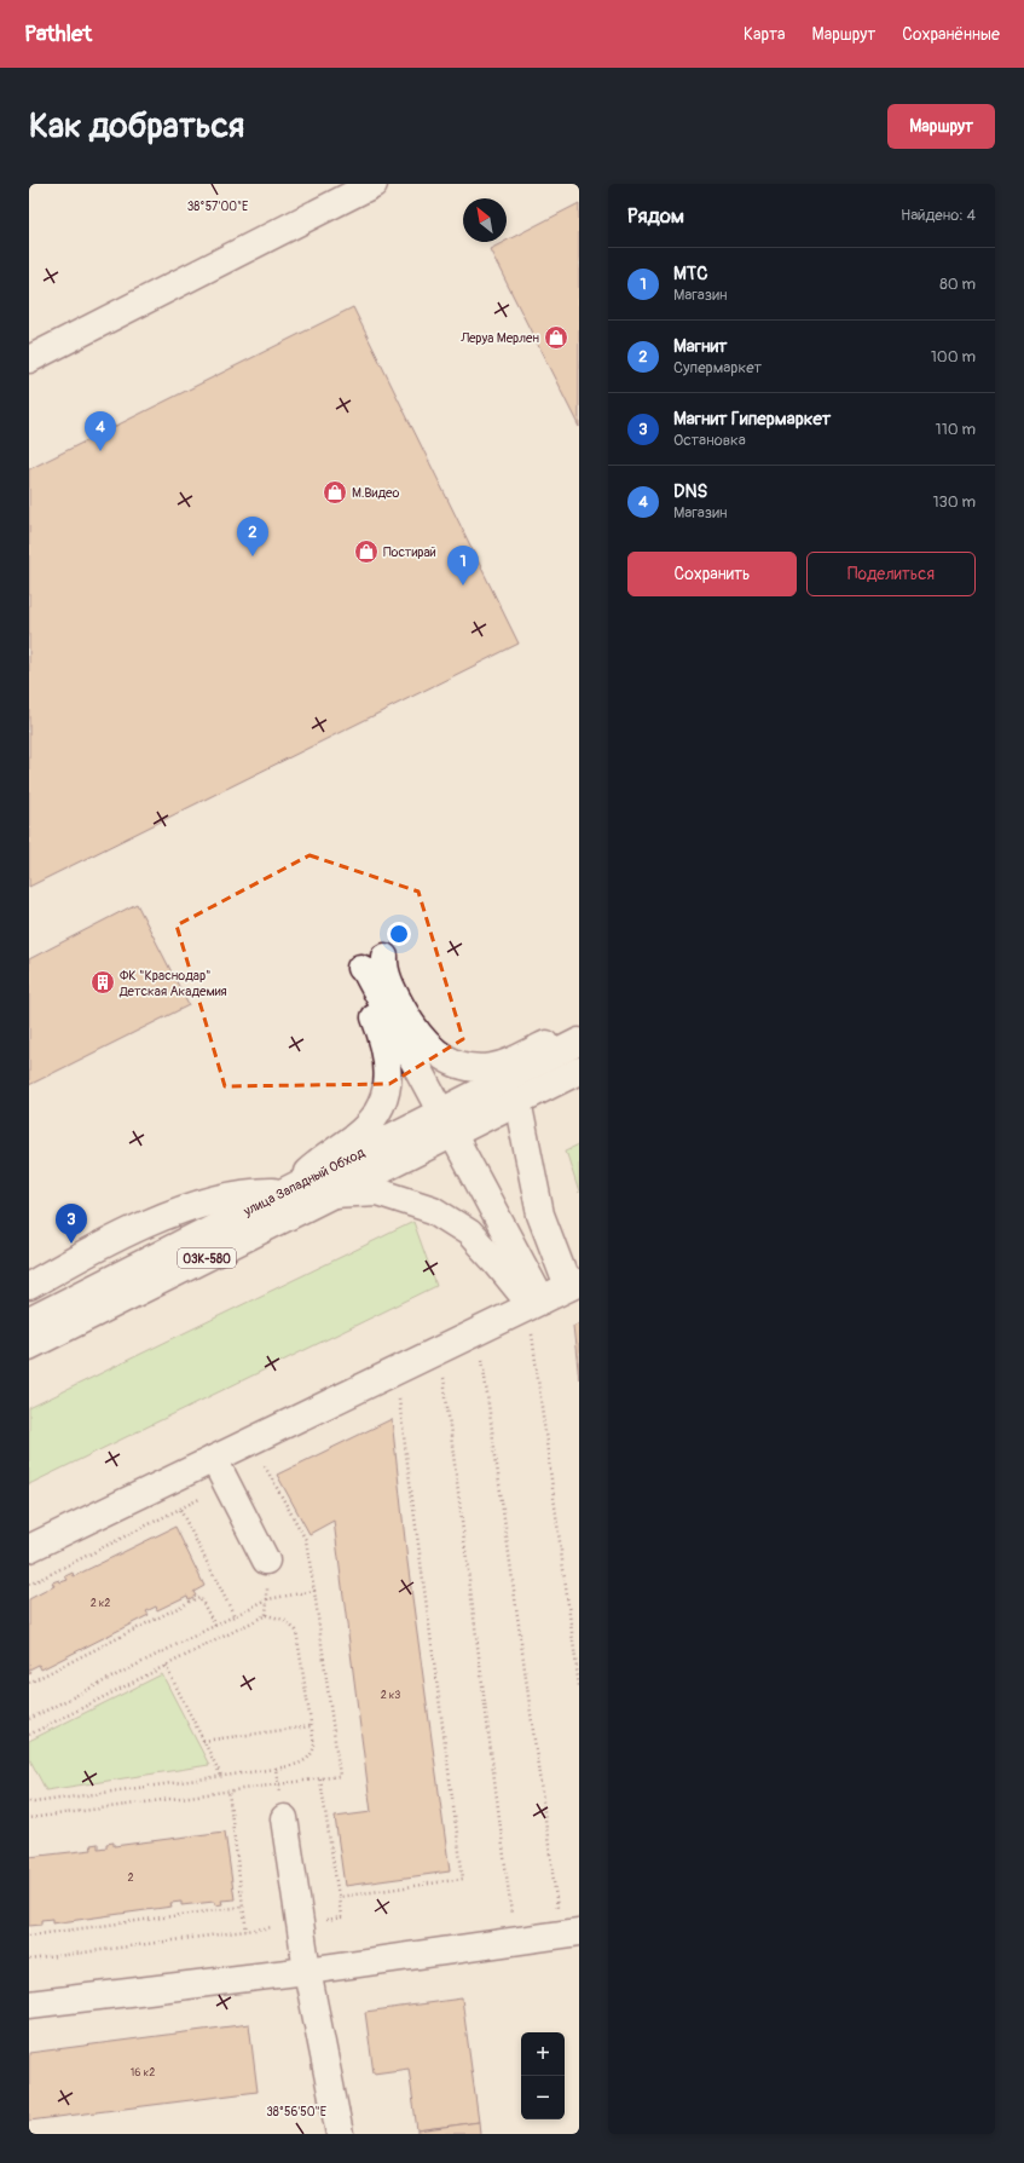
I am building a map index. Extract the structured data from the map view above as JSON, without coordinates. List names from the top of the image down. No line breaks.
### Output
{"streets":{"main road":["улица Западный Обход","03К-580"]},"places":{"shop":["Леруа Мерлен","М.Видео","Постирай"],"building":["ФК \"Краснодар\" Детская Академия"]},"house_numbers":["2 к2","2 к3","2","16 к2"],"north":"top left","page":{"header":"Pathlet","nav":["Карта","Маршрут","Сохранённые"],"buttons":["Маршрут",["Сохранить","Поделиться"]],"title":"Как добраться","heading":["Рядом","Найдено: 4"],"list":[{"mark":"1","name":"МТС","note":"Магазин","value":"80 m"},{"mark":"2","name":"Магнит","note":"Супермаркет","value":"100 m"},{"mark":"3","name":"Магнит Гипермаркет","note":"Остановка","value":"110 m"},{"mark":"4","name":"DNS","note":"Магазин","value":"130 m"}],"pins":["4","2","1","3"],"map_buttons":["+","−"]},"coordinates":["38°57'00\"E","38°56'50\"E"]}
